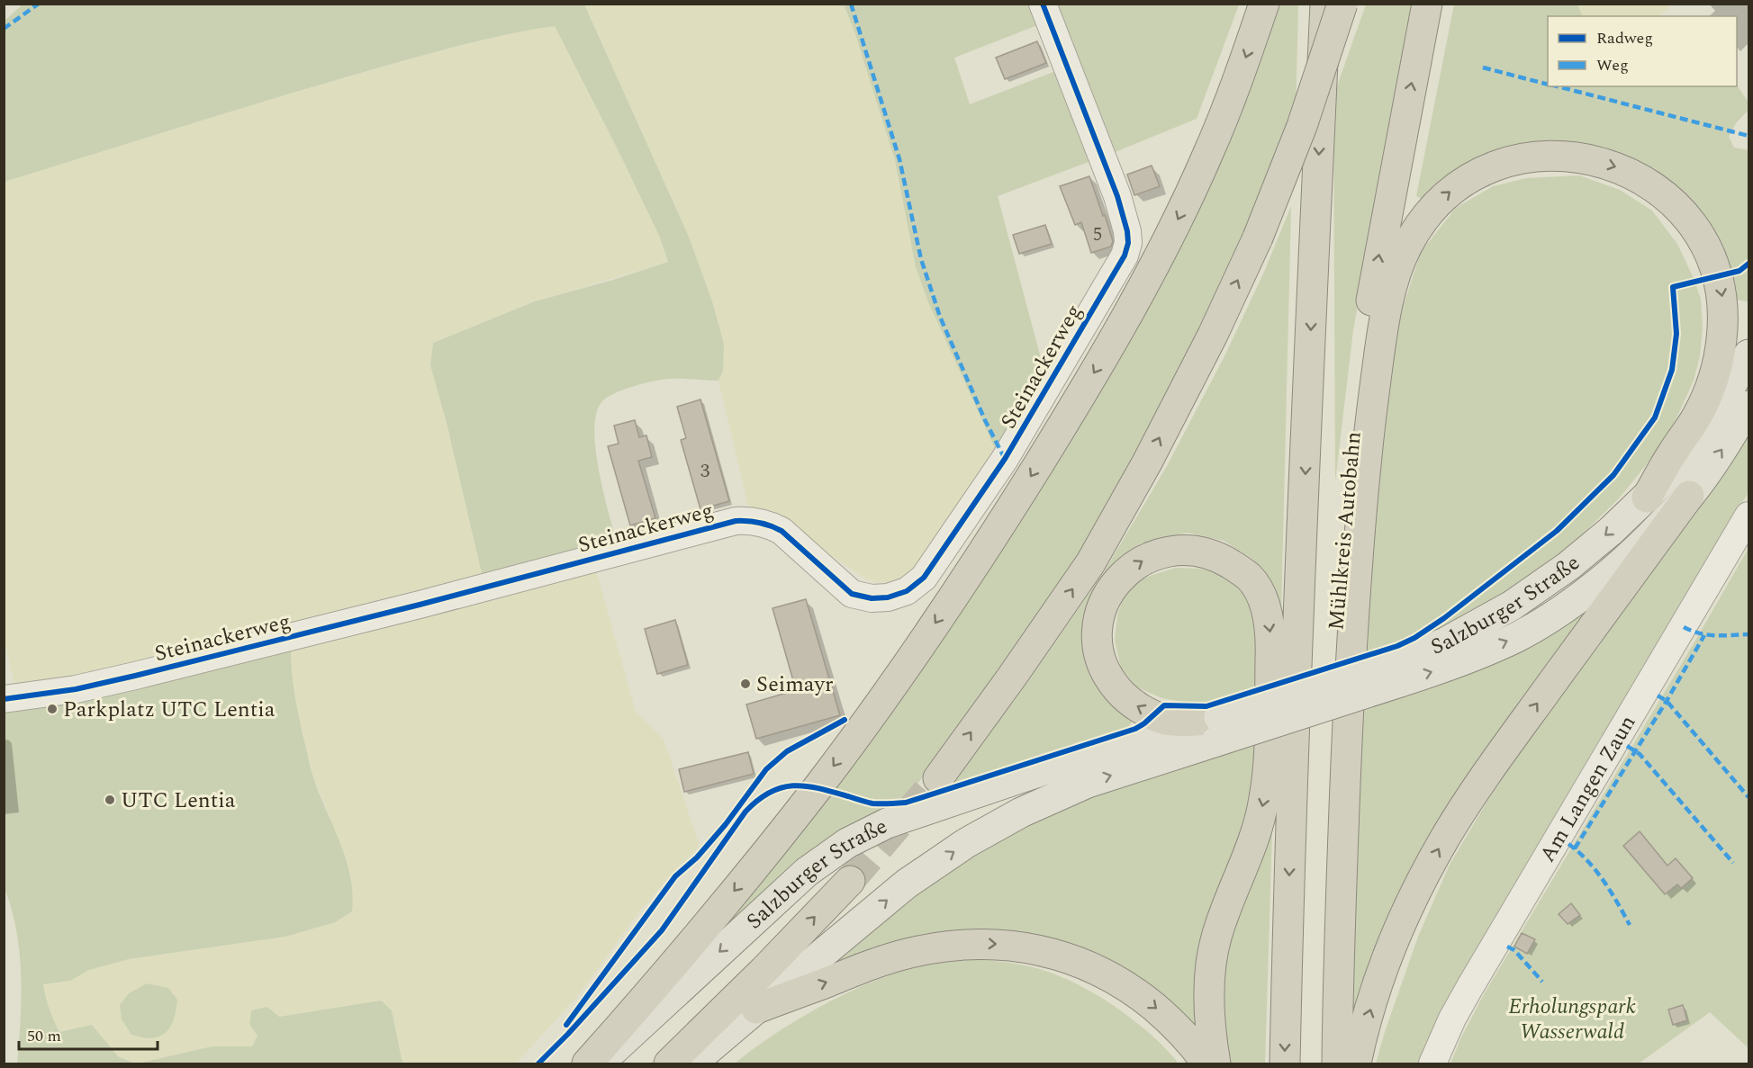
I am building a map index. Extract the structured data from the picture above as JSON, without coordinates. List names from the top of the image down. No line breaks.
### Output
{"streets":{"highway":["Mühlkreis Autobahn"],"main road":["Salzburger Straße"],"street":["Steinackerweg","Am Langen Zaun"]},"parks":["Erholungspark Wasserwald"],"places":["Seimayr","Parkplatz UTC Lentia","UTC Lentia"],"house_numbers":["5","3"],"legend":["Radweg","Weg"],"scale_bar":"50 m"}
